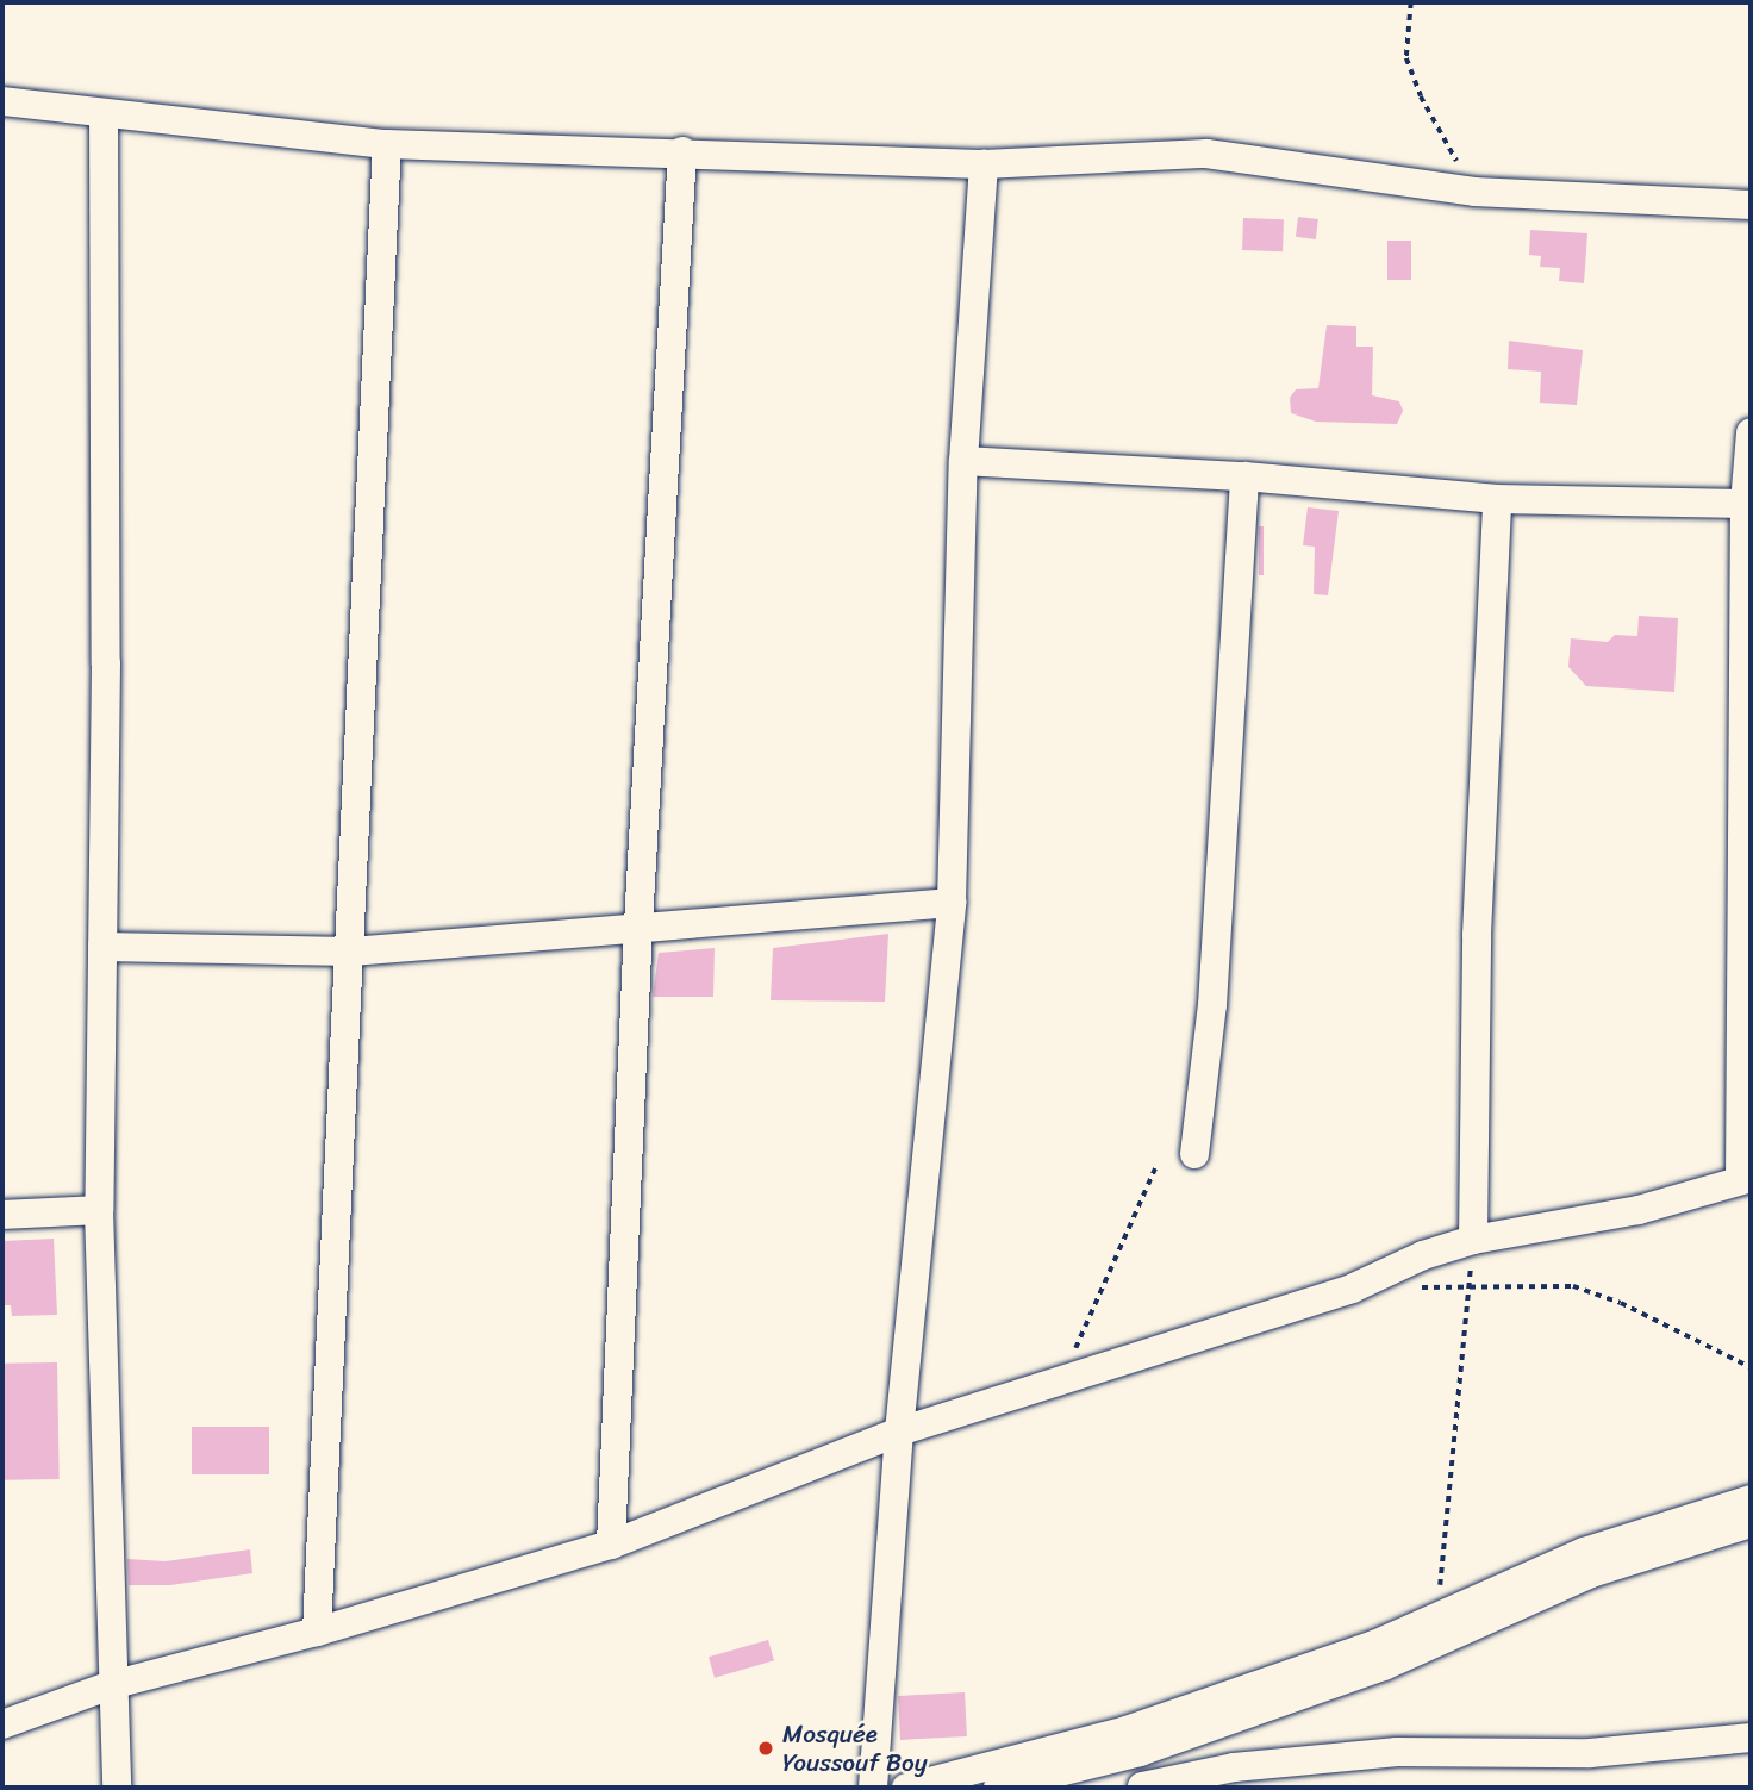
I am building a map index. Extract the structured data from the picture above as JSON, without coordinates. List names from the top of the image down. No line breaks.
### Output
{"places":["Mosquée Youssouf Boy"]}
